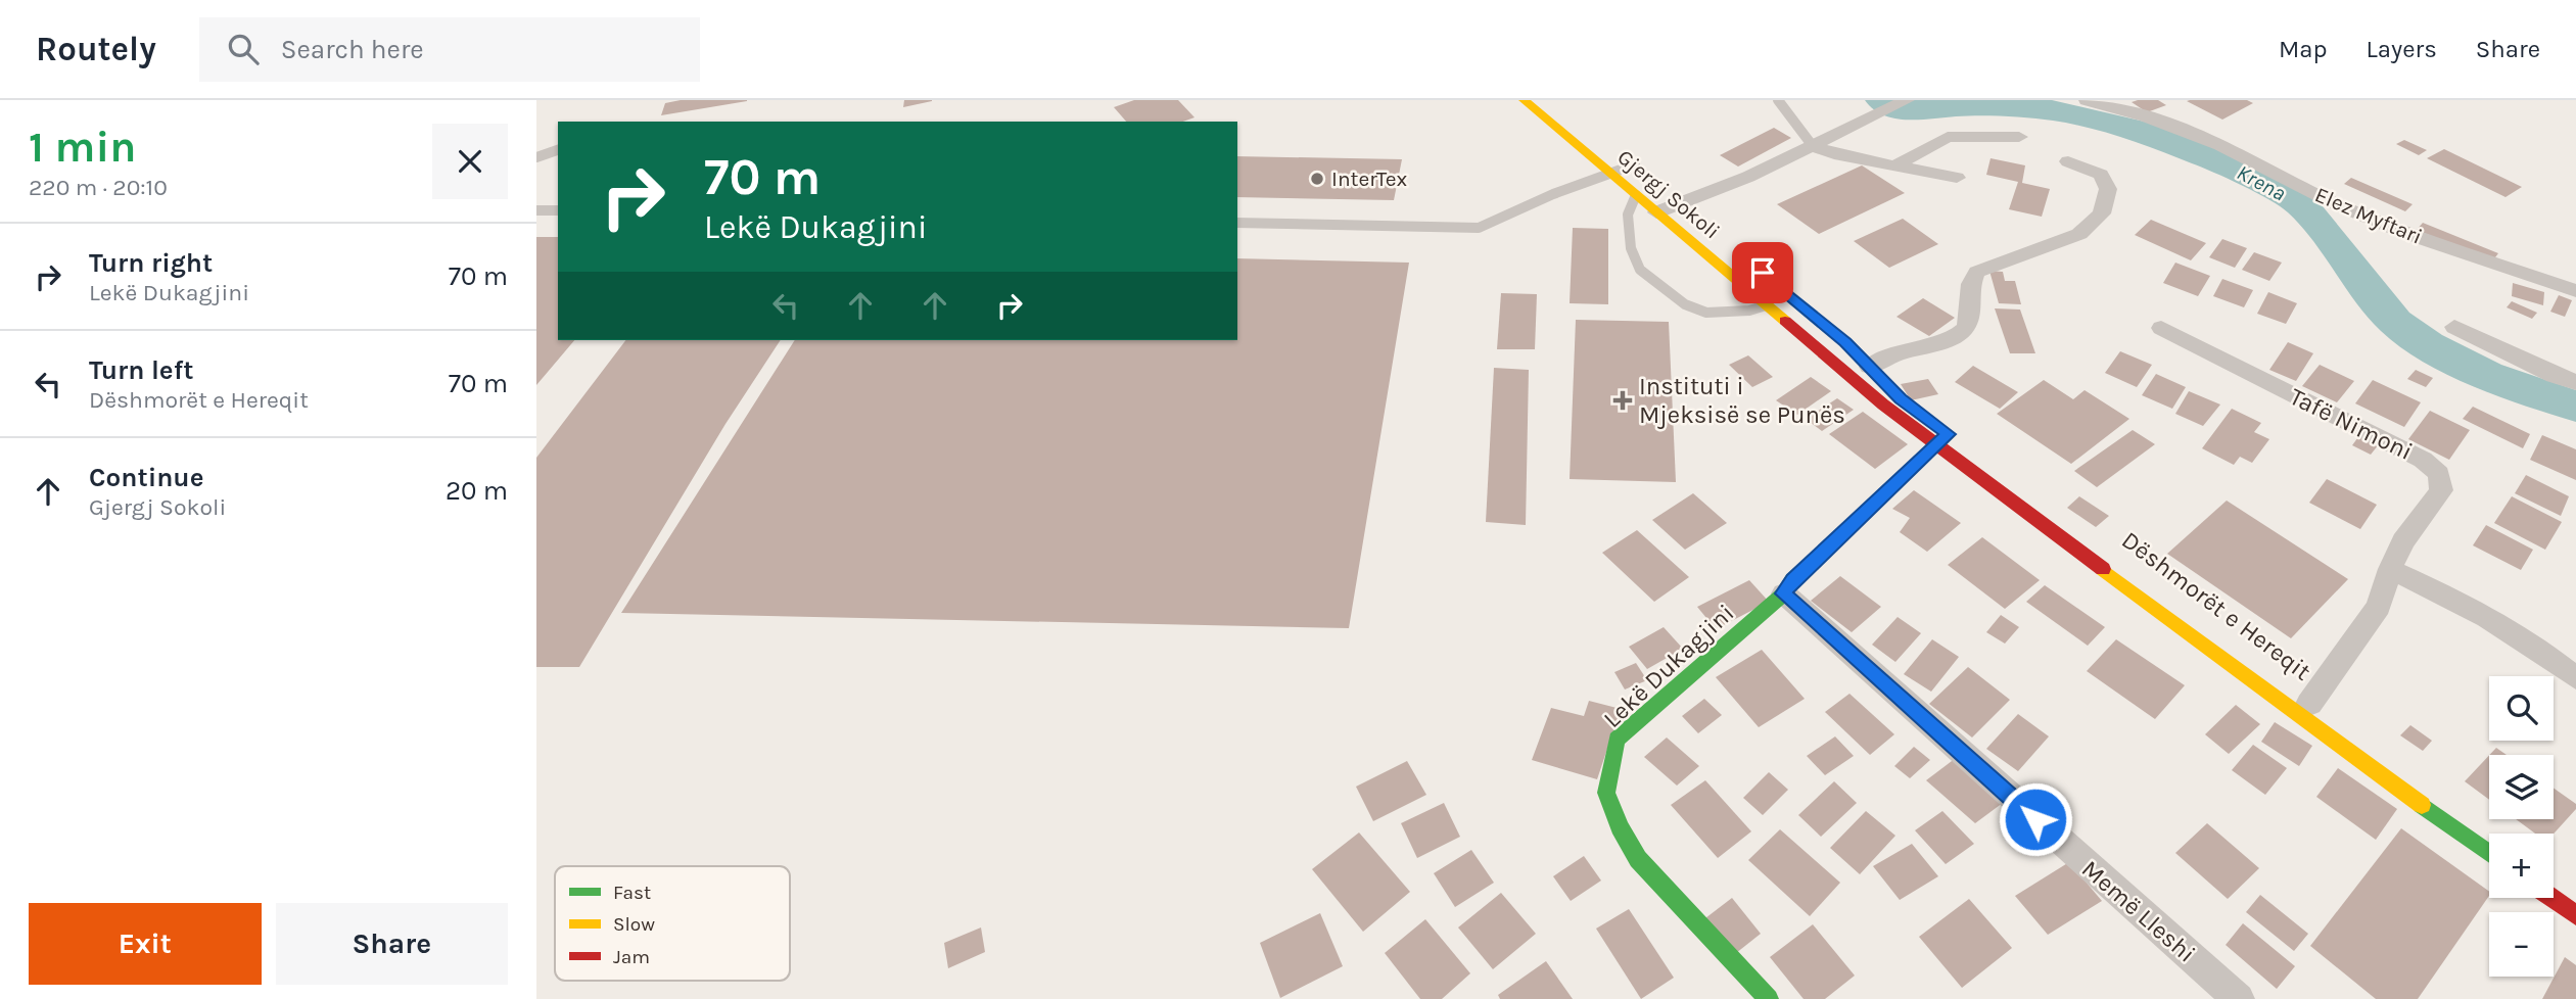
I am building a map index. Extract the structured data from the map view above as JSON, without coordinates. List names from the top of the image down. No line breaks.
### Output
{"streets":{"main road":["Gjergj Sokoli","Dëshmorët e Hereqit","Lekë Dukagjini"],"street":["Elez Myftari","Tafë Nimoni","Memë Lleshi"]},"crossings":[["Tafë Nimoni","Dëshmorët e Hereqit"],["Dëshmorët e Hereqit","Lekë Dukagjini"],["Lekë Dukagjini","Memë Lleshi"]],"water":["Krena"],"places":{"other":["InterTex"],"health":["Instituti i Mjeksisë se Punës"]},"legend":["Fast","Slow","Jam"],"page":{"header":"Routely","search":"Search here","nav":["Map","Layers","Share"],"heading":["1 min","220 m · 20:10"],"turn":["70 m","Lekë Dukagjini"],"list":[{"name":"Turn right","note":"Lekë Dukagjini","value":"70 m"},{"name":"Turn left","note":"Dëshmorët e Hereqit","value":"70 m"},{"name":"Continue","note":"Gjergj Sokoli","value":"20 m"}],"map_buttons":["+","−"],"buttons":["Exit","Share"]}}
